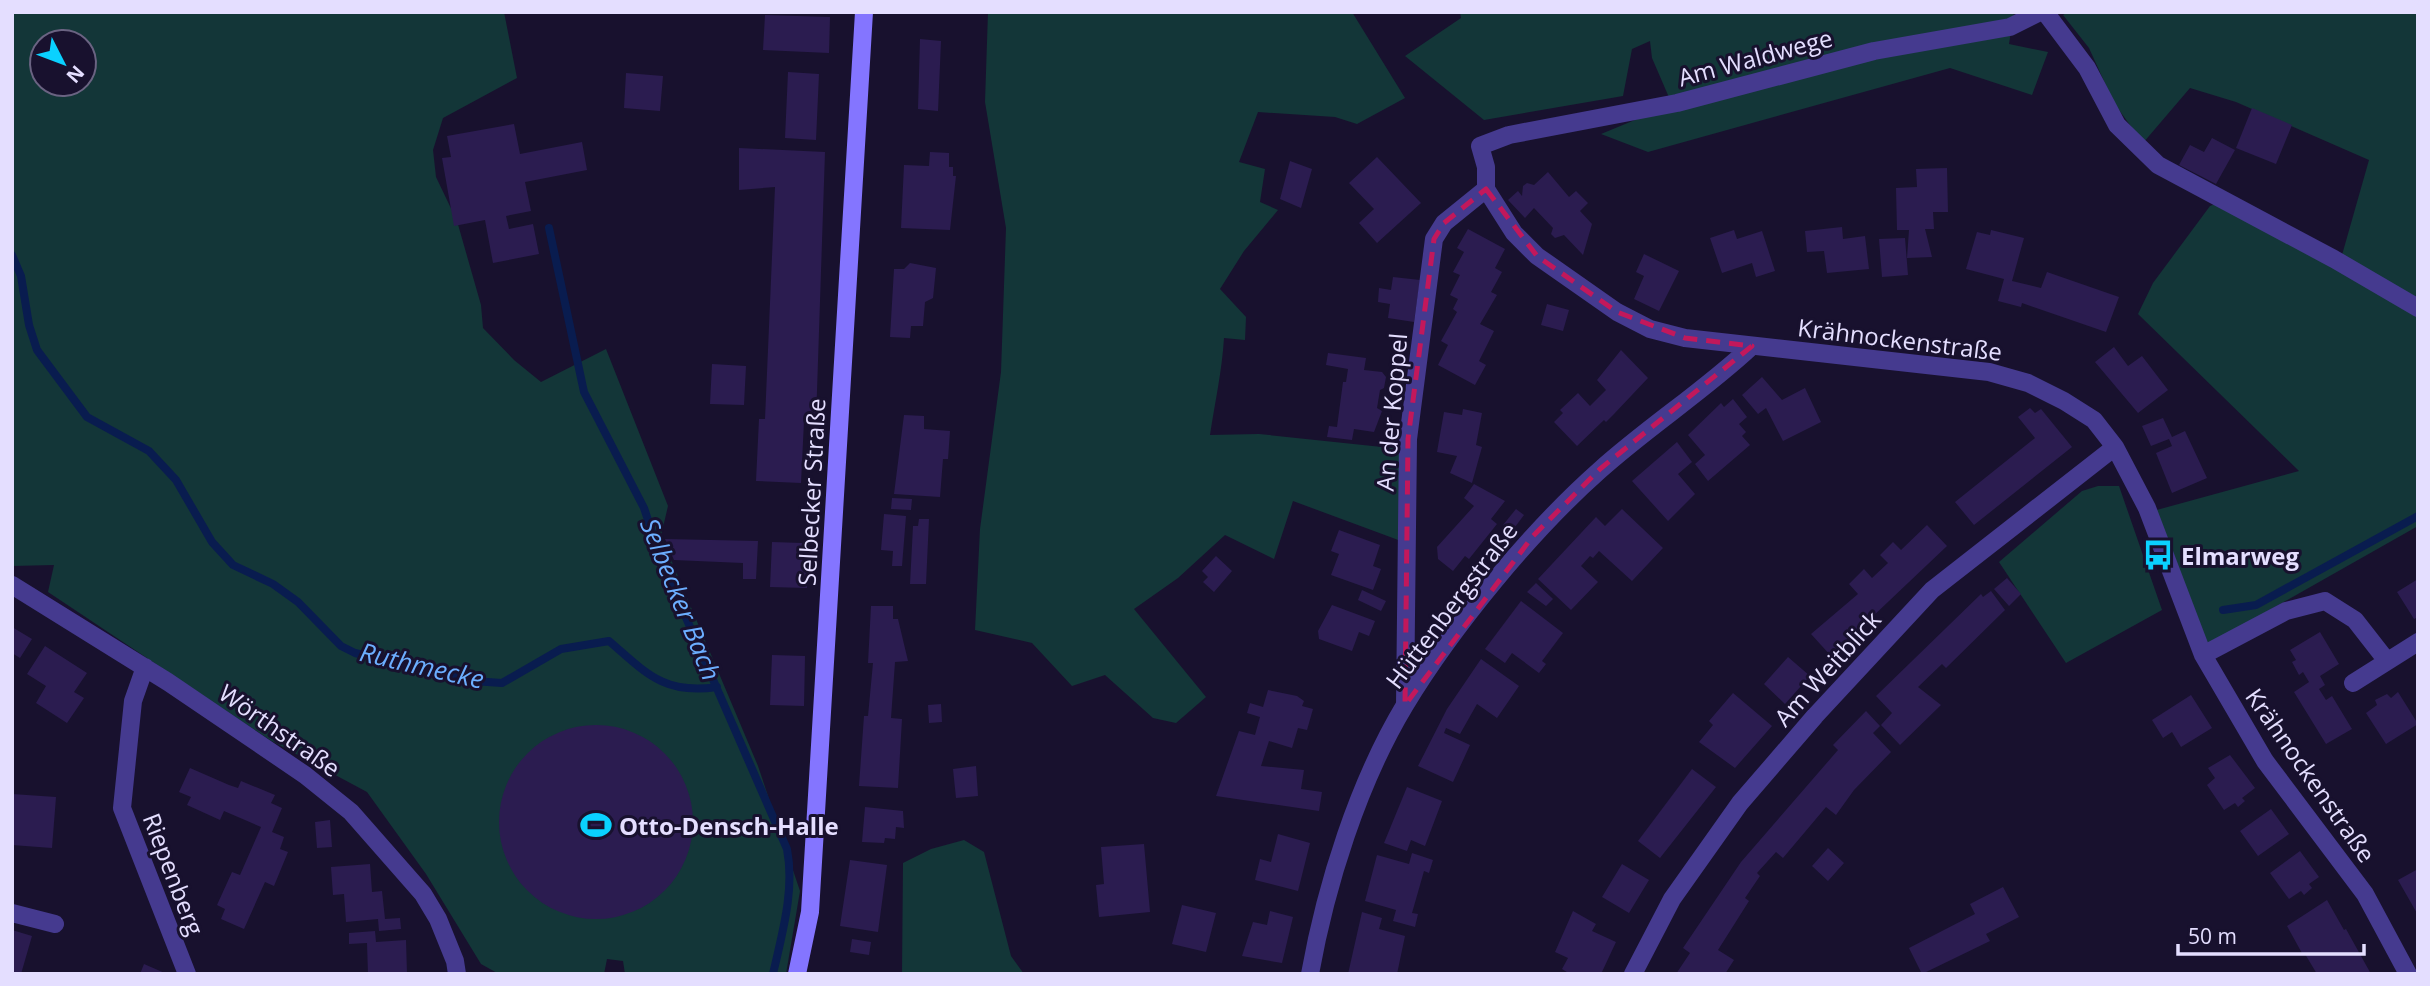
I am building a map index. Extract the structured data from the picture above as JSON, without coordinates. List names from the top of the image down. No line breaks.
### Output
{"streets":{"main road":["Selbecker Straße"],"street":["Am Waldwege","Krähnockenstraße","An der Koppel","Hüttenbergstraße","Am Weitblick","Wörthstraße","Riepenberg"]},"crossings":[["Am Waldwege","Krähnockenstraße"],["Krähnockenstraße","An der Koppel"],["Krähnockenstraße","Hüttenbergstraße"],["Krähnockenstraße","Am Weitblick"],["An der Koppel","Hüttenbergstraße"],["Wörthstraße","Riepenberg"]],"water":["Selbecker Bach","Ruthmecke"],"places":{"bus stop":["Elmarweg"],"sports":["Otto-Densch-Halle"]},"scale_bar":"50 m","north":"bottom right"}
